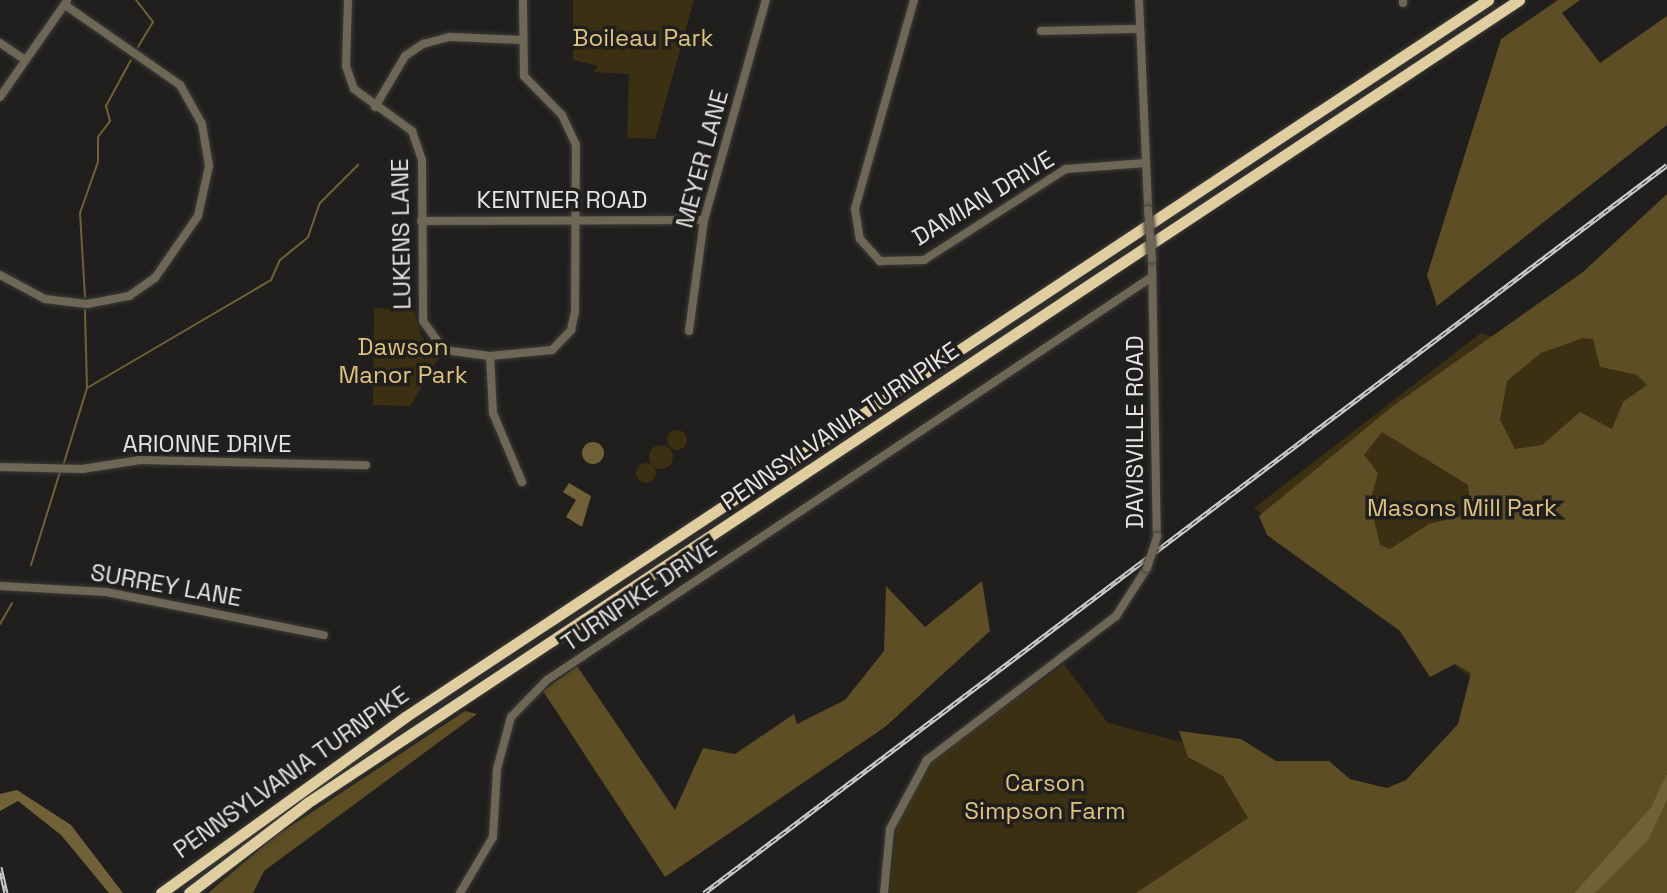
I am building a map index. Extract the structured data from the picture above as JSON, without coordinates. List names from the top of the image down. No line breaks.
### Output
{"streets":{"highway":["PENNSYLVANIA TURNPIKE"],"street":["MEYER LANE","DAMIAN DRIVE","KENTNER ROAD","LUKENS LANE","DAVISVILLE ROAD","ARIONNE DRIVE","SURREY LANE","TURNPIKE DRIVE"]},"crossings":[["MEYER LANE","KENTNER ROAD"],["DAMIAN DRIVE","DAVISVILLE ROAD"],["KENTNER ROAD","LUKENS LANE"],["DAVISVILLE ROAD","TURNPIKE DRIVE"]],"parks":["Boileau Park","Dawson Manor Park","Masons Mill Park","Carson Simpson Farm"]}
